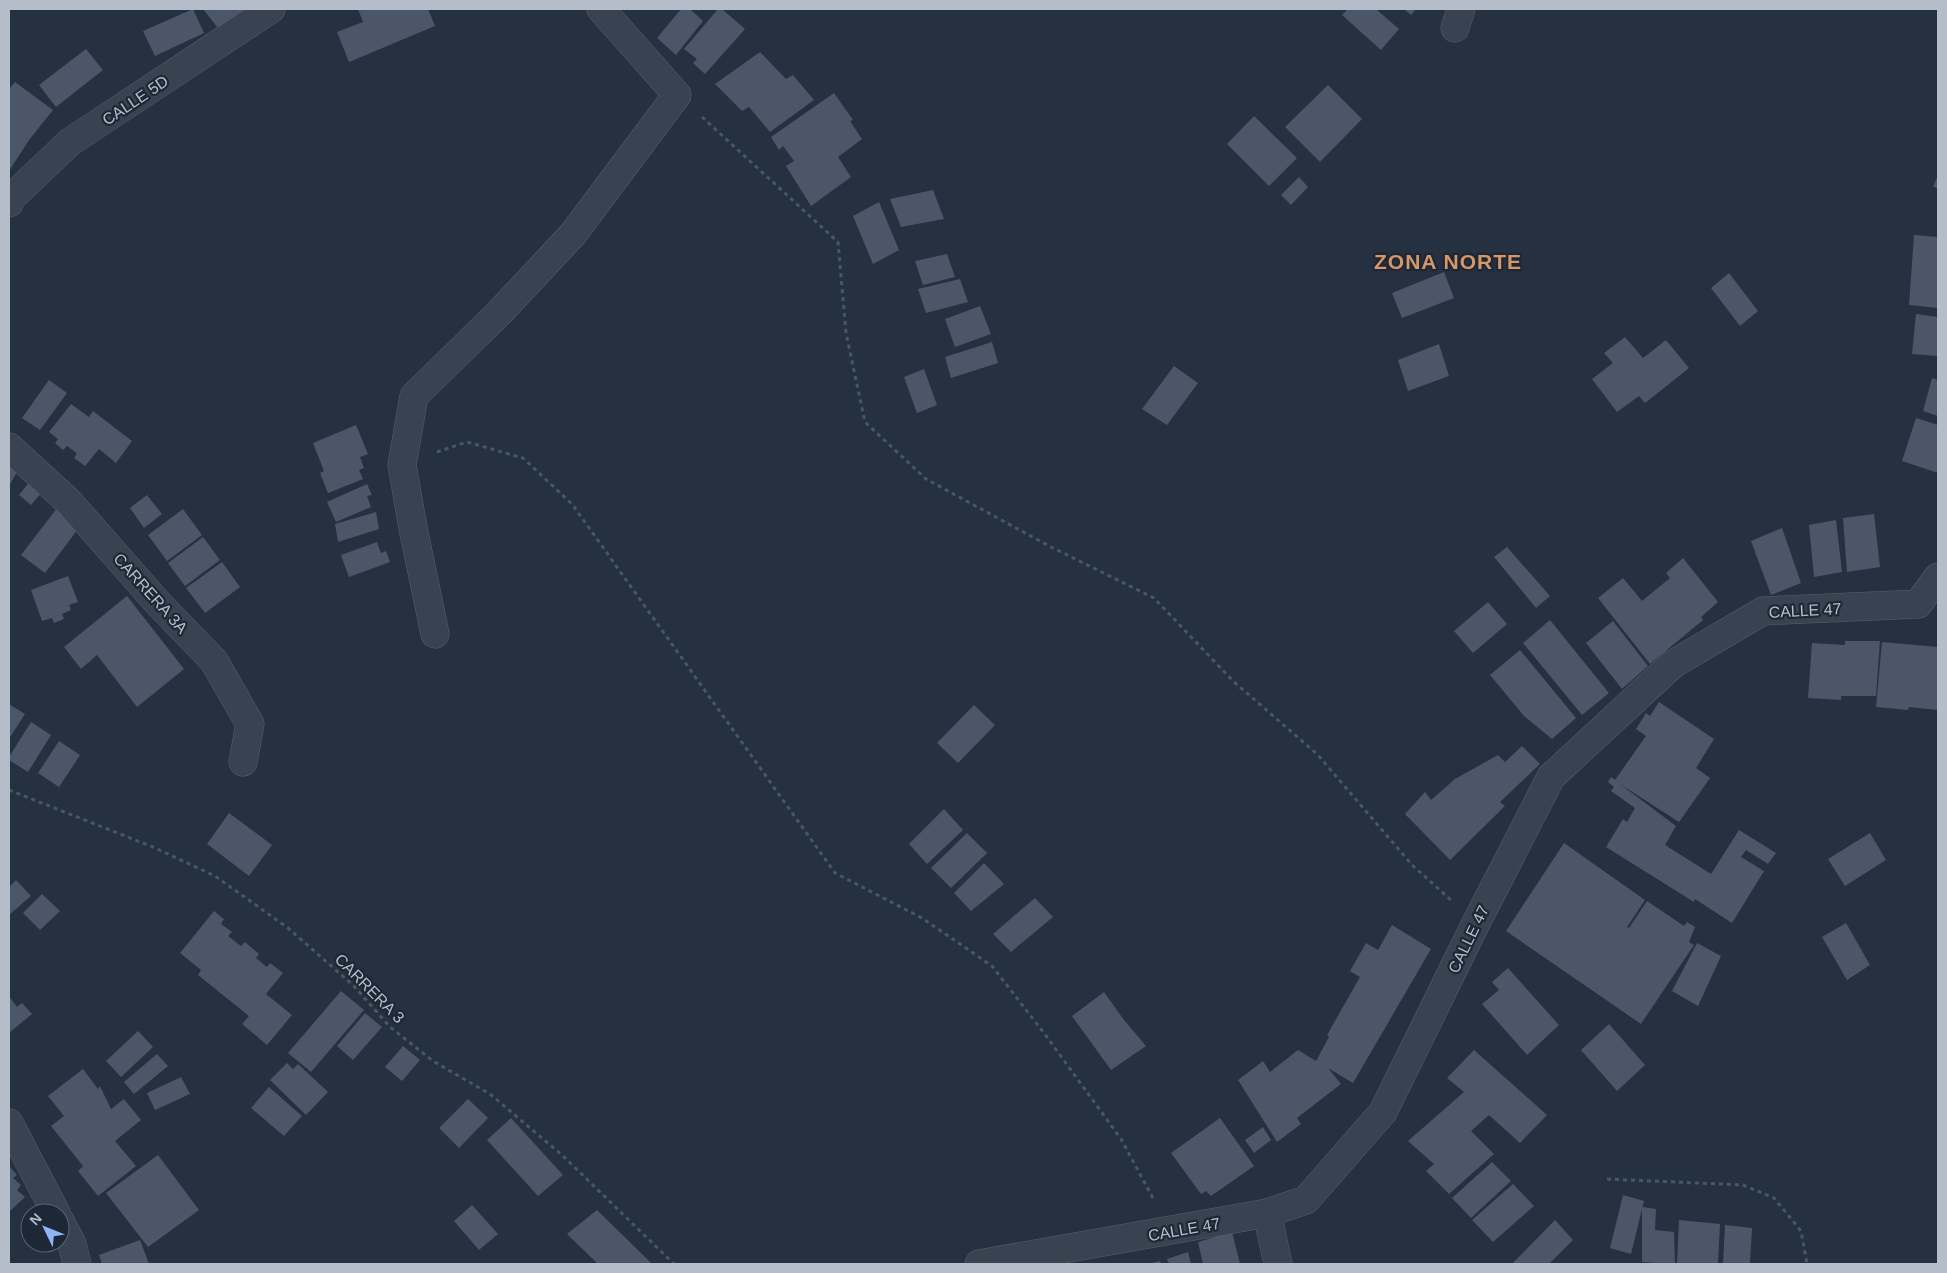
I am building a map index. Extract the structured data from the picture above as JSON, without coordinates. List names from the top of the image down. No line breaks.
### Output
{"streets":{"street":["CALLE 5D","CARRERA 3A","CALLE 47"],"path":["CARRERA 3"]},"districts":["ZONA NORTE"],"north":"top left"}
